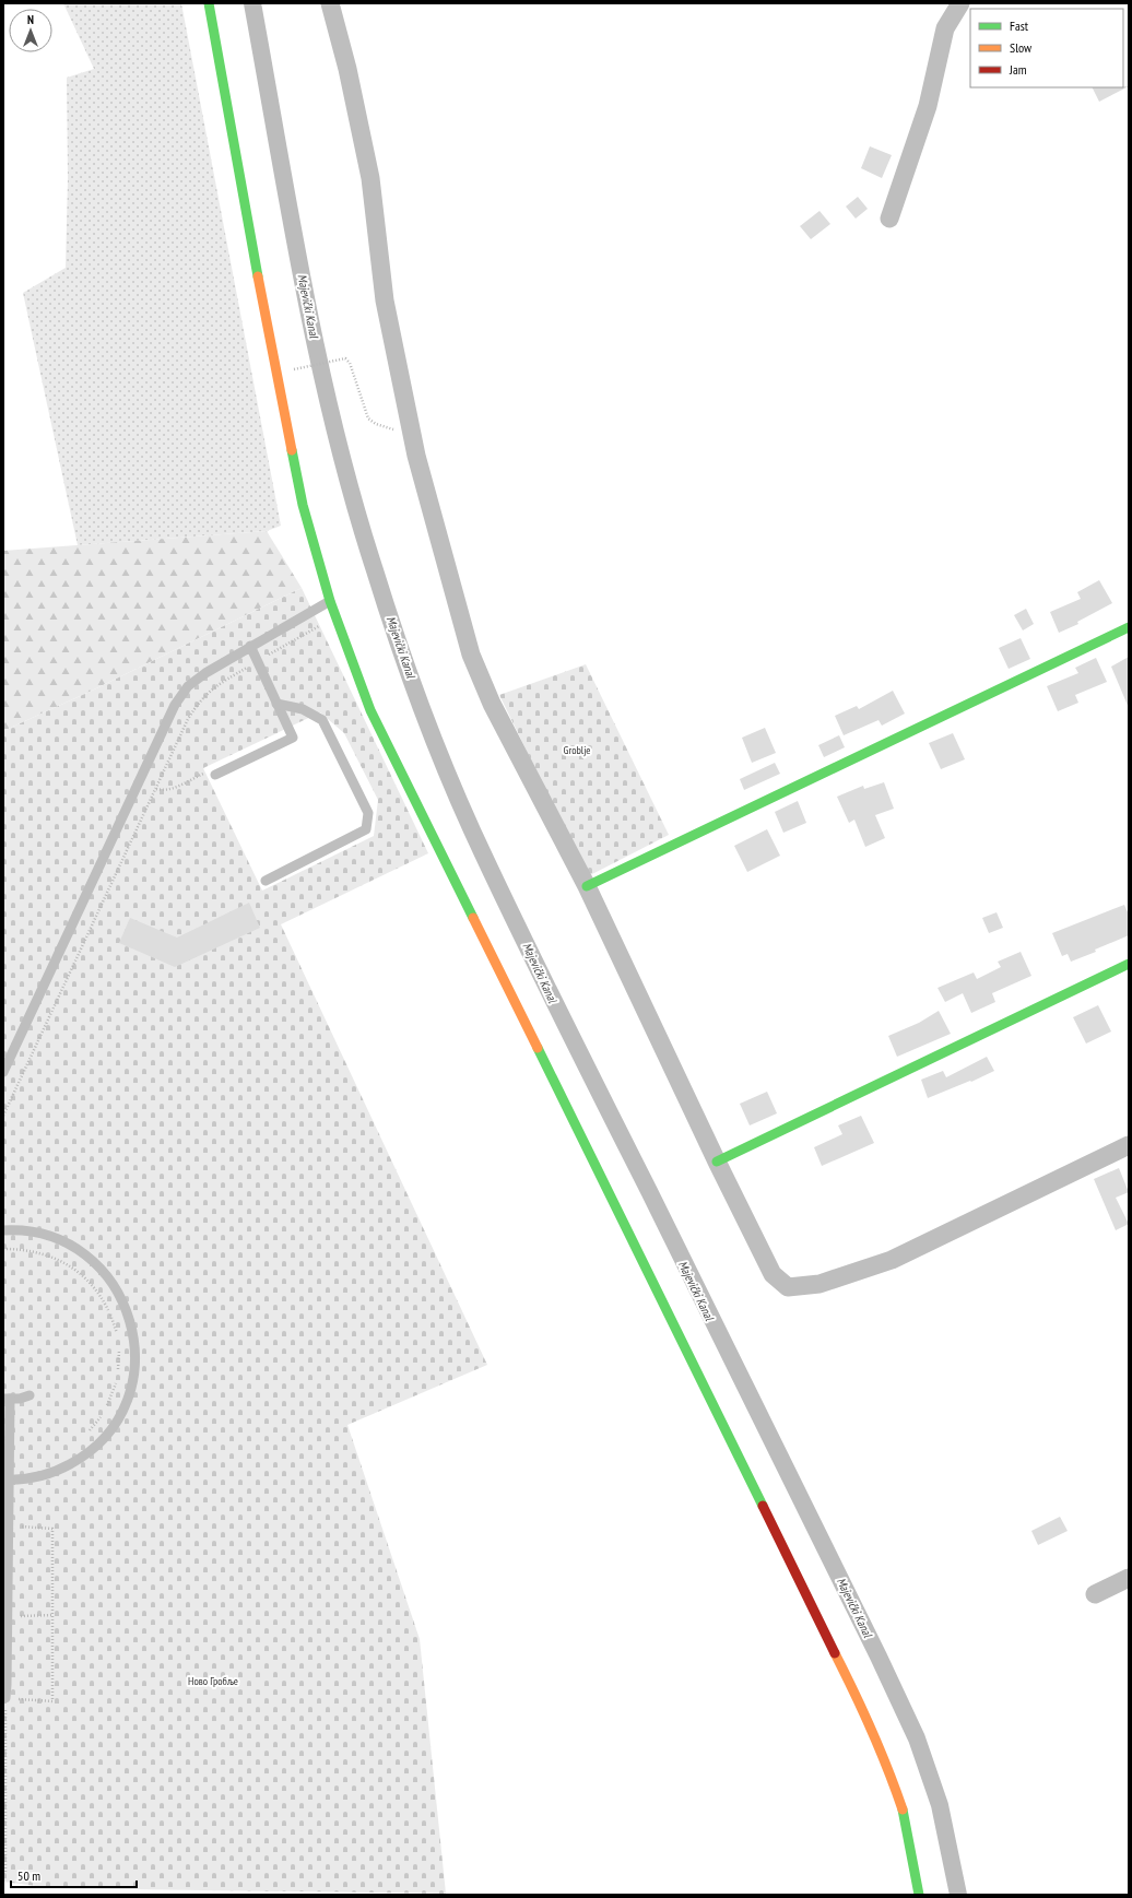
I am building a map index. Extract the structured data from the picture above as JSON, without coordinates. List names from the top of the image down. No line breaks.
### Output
{"water":["Majevički Kanal"],"parks":["Groblje","Ново Гробље"],"legend":["Fast","Slow","Jam"],"scale_bar":"50 m","north":"top"}
